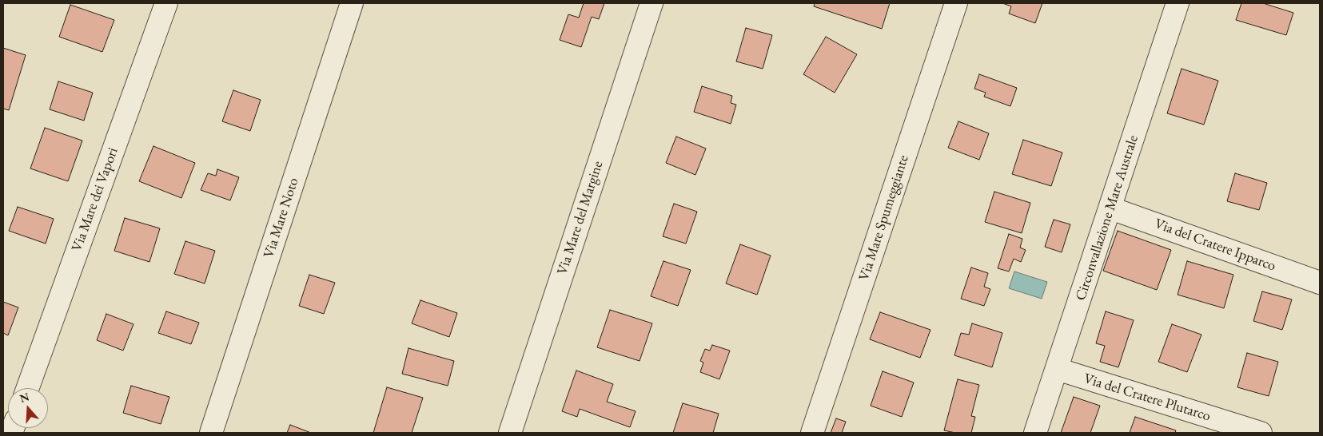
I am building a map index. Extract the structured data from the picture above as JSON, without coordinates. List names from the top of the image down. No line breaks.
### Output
{"streets":{"street":["Via Mare dei Vapori","Via Mare Noto","Via Mare del Margine","Via Mare Spumeggiante","Circonvallazione Mare Australe","Via del Cratere Ipparco","Via del Cratere Plutarco"]},"crossings":[["Circonvallazione Mare Australe","Via del Cratere Ipparco"],["Circonvallazione Mare Australe","Via del Cratere Plutarco"]],"north":"top"}
